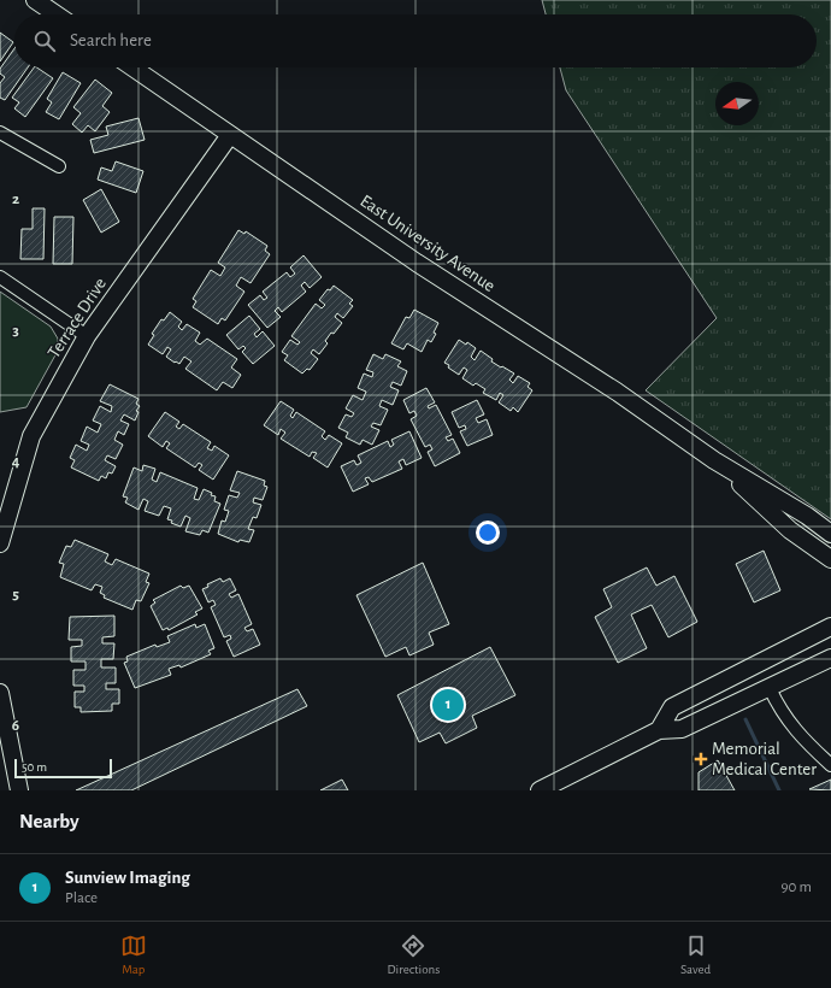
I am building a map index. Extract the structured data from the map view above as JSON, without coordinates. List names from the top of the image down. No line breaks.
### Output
{"streets":{"main road":["East University Avenue","Terrace Drive"]},"crossings":[["East University Avenue","Terrace Drive"]],"places":{"health":["Memorial Medical Center"]},"scale_bar":"50 m","north":"left","page":{"search":"Search here","pins":"1","scale":"50 m","heading":"Nearby","list":[{"mark":"1","name":"Sunview Imaging","note":"Place","value":"90 m"}],"nav":["Map","Directions","Saved"]},"grid":{"rows":["2","3","4","5","6"]}}
